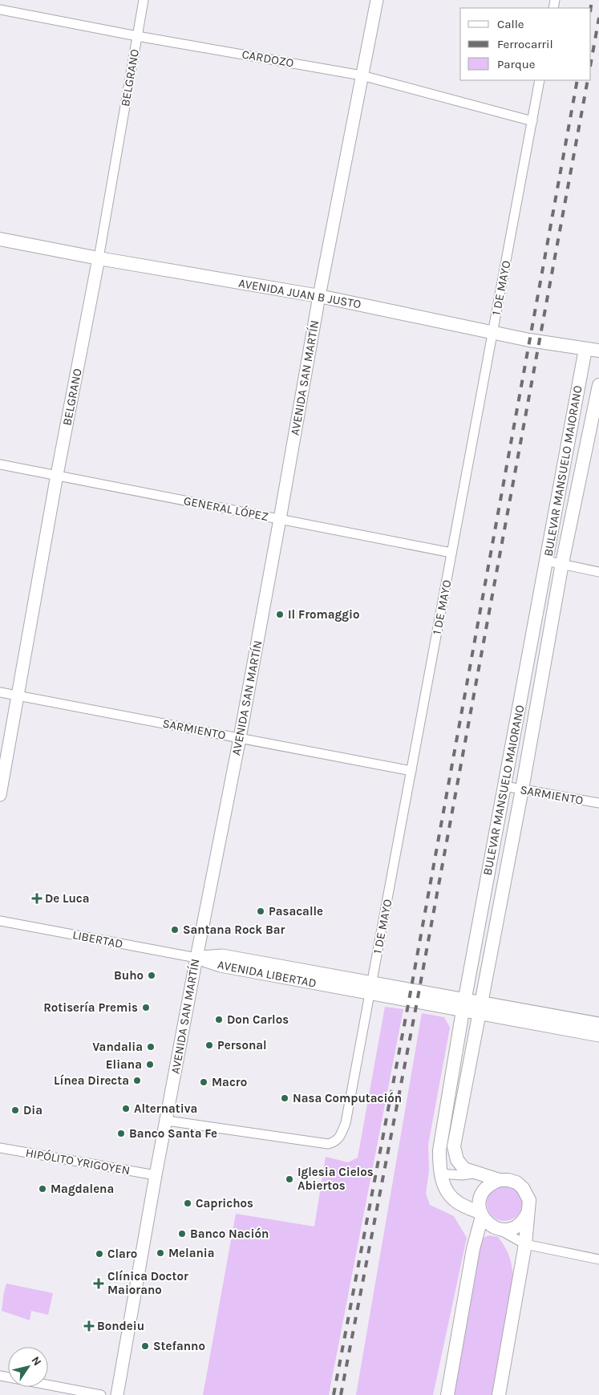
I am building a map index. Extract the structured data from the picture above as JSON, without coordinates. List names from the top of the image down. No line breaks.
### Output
{"streets":{"main road":["AVENIDA JUAN B JUSTO","BULEVAR MANSUELO MAIORANO"],"street":["CARDOZO","BELGRANO","1 DE MAYO","AVENIDA SAN MARTÍN","GENERAL LÓPEZ","SARMIENTO","LIBERTAD","AVENIDA LIBERTAD","HIPÓLITO YRIGOYEN"]},"crossings":[["CARDOZO","BELGRANO"],["CARDOZO","1 DE MAYO"],["CARDOZO","AVENIDA SAN MARTÍN"],["BELGRANO","AVENIDA JUAN B JUSTO"],["BELGRANO","GENERAL LÓPEZ"],["BELGRANO","SARMIENTO"],["1 DE MAYO","AVENIDA JUAN B JUSTO"],["1 DE MAYO","AVENIDA SAN MARTÍN"],["1 DE MAYO","GENERAL LÓPEZ"],["1 DE MAYO","SARMIENTO"],["1 DE MAYO","AVENIDA LIBERTAD"],["AVENIDA JUAN B JUSTO","AVENIDA SAN MARTÍN"],["AVENIDA JUAN B JUSTO","BULEVAR MANSUELO MAIORANO"],["AVENIDA SAN MARTÍN","GENERAL LÓPEZ"],["AVENIDA SAN MARTÍN","SARMIENTO"],["AVENIDA SAN MARTÍN","LIBERTAD"],["AVENIDA SAN MARTÍN","AVENIDA LIBERTAD"],["AVENIDA SAN MARTÍN","HIPÓLITO YRIGOYEN"],["BULEVAR MANSUELO MAIORANO","SARMIENTO"],["BULEVAR MANSUELO MAIORANO","AVENIDA LIBERTAD"],["LIBERTAD","AVENIDA LIBERTAD"]],"places":{"other":["Il Fromaggio","Pasacalle","Santana Rock Bar","Buho","Rotisería Premis","Don Carlos","Personal","Vandalia","Eliana","Línea Directa","Macro","Nasa Computación","Alternativa","Dia","Banco Santa Fe","Iglesia Cielos Abiertos","Magdalena","Caprichos","Banco Nación","Melania","Claro","Stefanno"],"health":["De Luca","Clínica Doctor Maiorano","Bondeiu"]},"legend":["Calle","Ferrocarril","Parque"],"north":"top right"}
